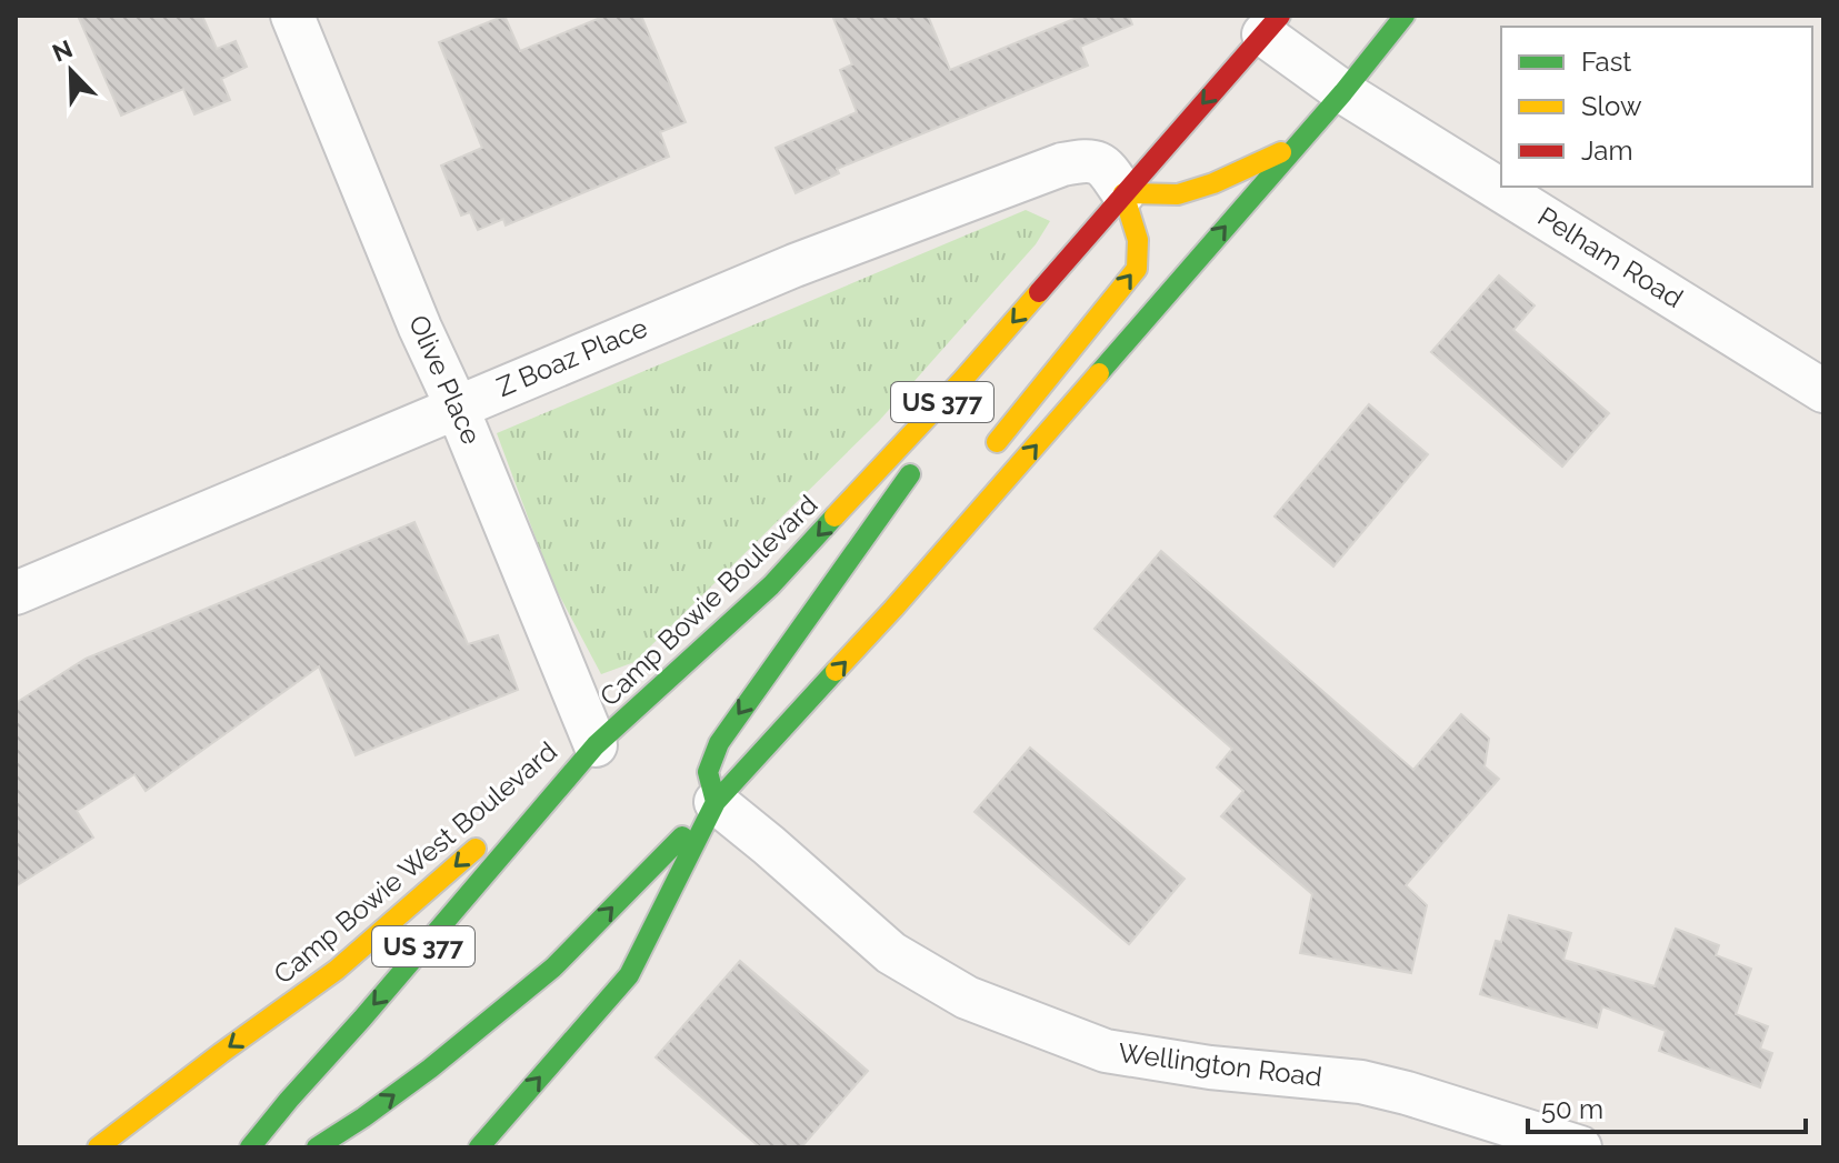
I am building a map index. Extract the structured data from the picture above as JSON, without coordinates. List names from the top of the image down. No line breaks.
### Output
{"streets":{"main road":["US 377","Camp Bowie Boulevard","Camp Bowie West Boulevard"],"street":["Pelham Road","Z Boaz Place","Olive Place","Wellington Road"]},"crossings":[["Pelham Road","Camp Bowie Boulevard"],["Z Boaz Place","Olive Place"],["Z Boaz Place","Camp Bowie Boulevard"],["Olive Place","Camp Bowie Boulevard"],["Olive Place","Camp Bowie West Boulevard"],["Camp Bowie Boulevard","Camp Bowie West Boulevard"]],"legend":["Fast","Slow","Jam"],"scale_bar":"50 m","north":"top left"}
